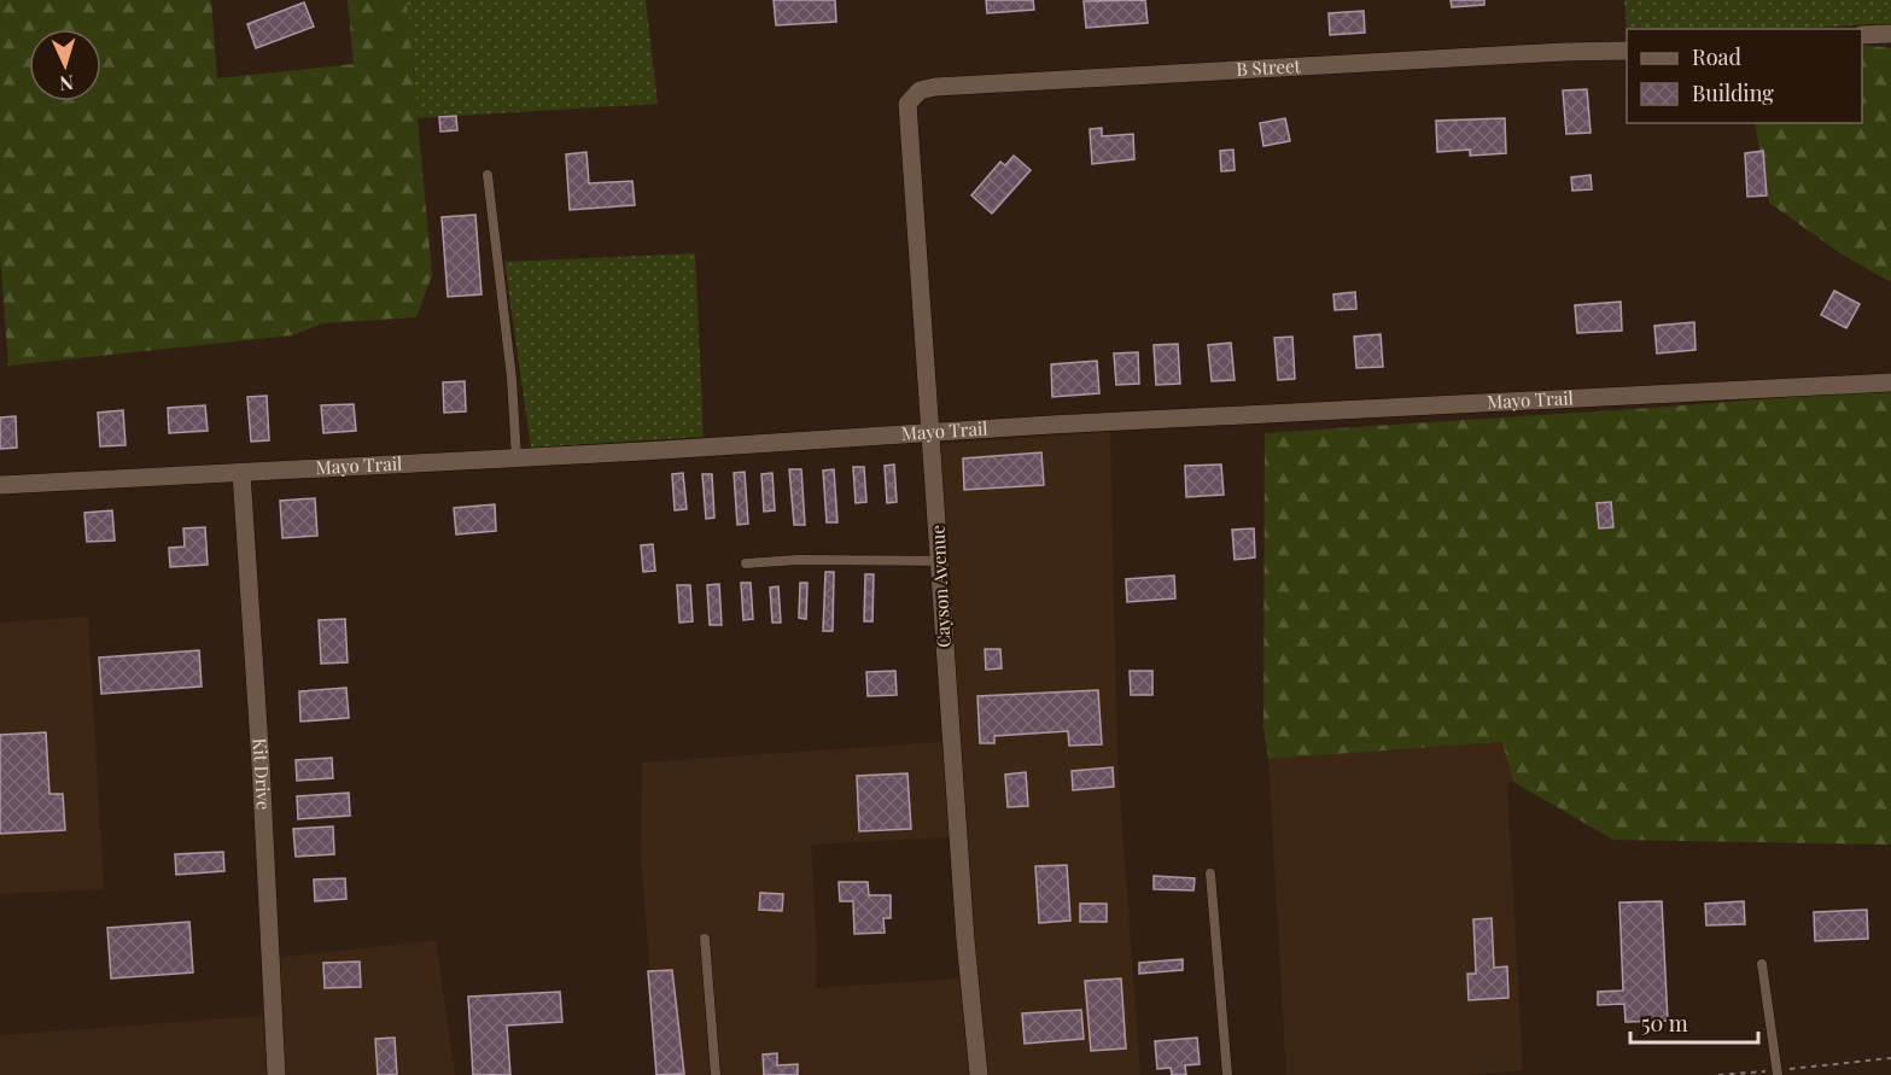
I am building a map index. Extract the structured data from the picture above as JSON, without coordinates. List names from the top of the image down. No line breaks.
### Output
{"streets":{"street":["B Street","Mayo Trail","Cayson Avenue","Kit Drive"]},"crossings":[["B Street","Cayson Avenue"],["Mayo Trail","Cayson Avenue"],["Mayo Trail","Kit Drive"]],"legend":["Road","Building"],"scale_bar":"50 m","north":"bottom"}
